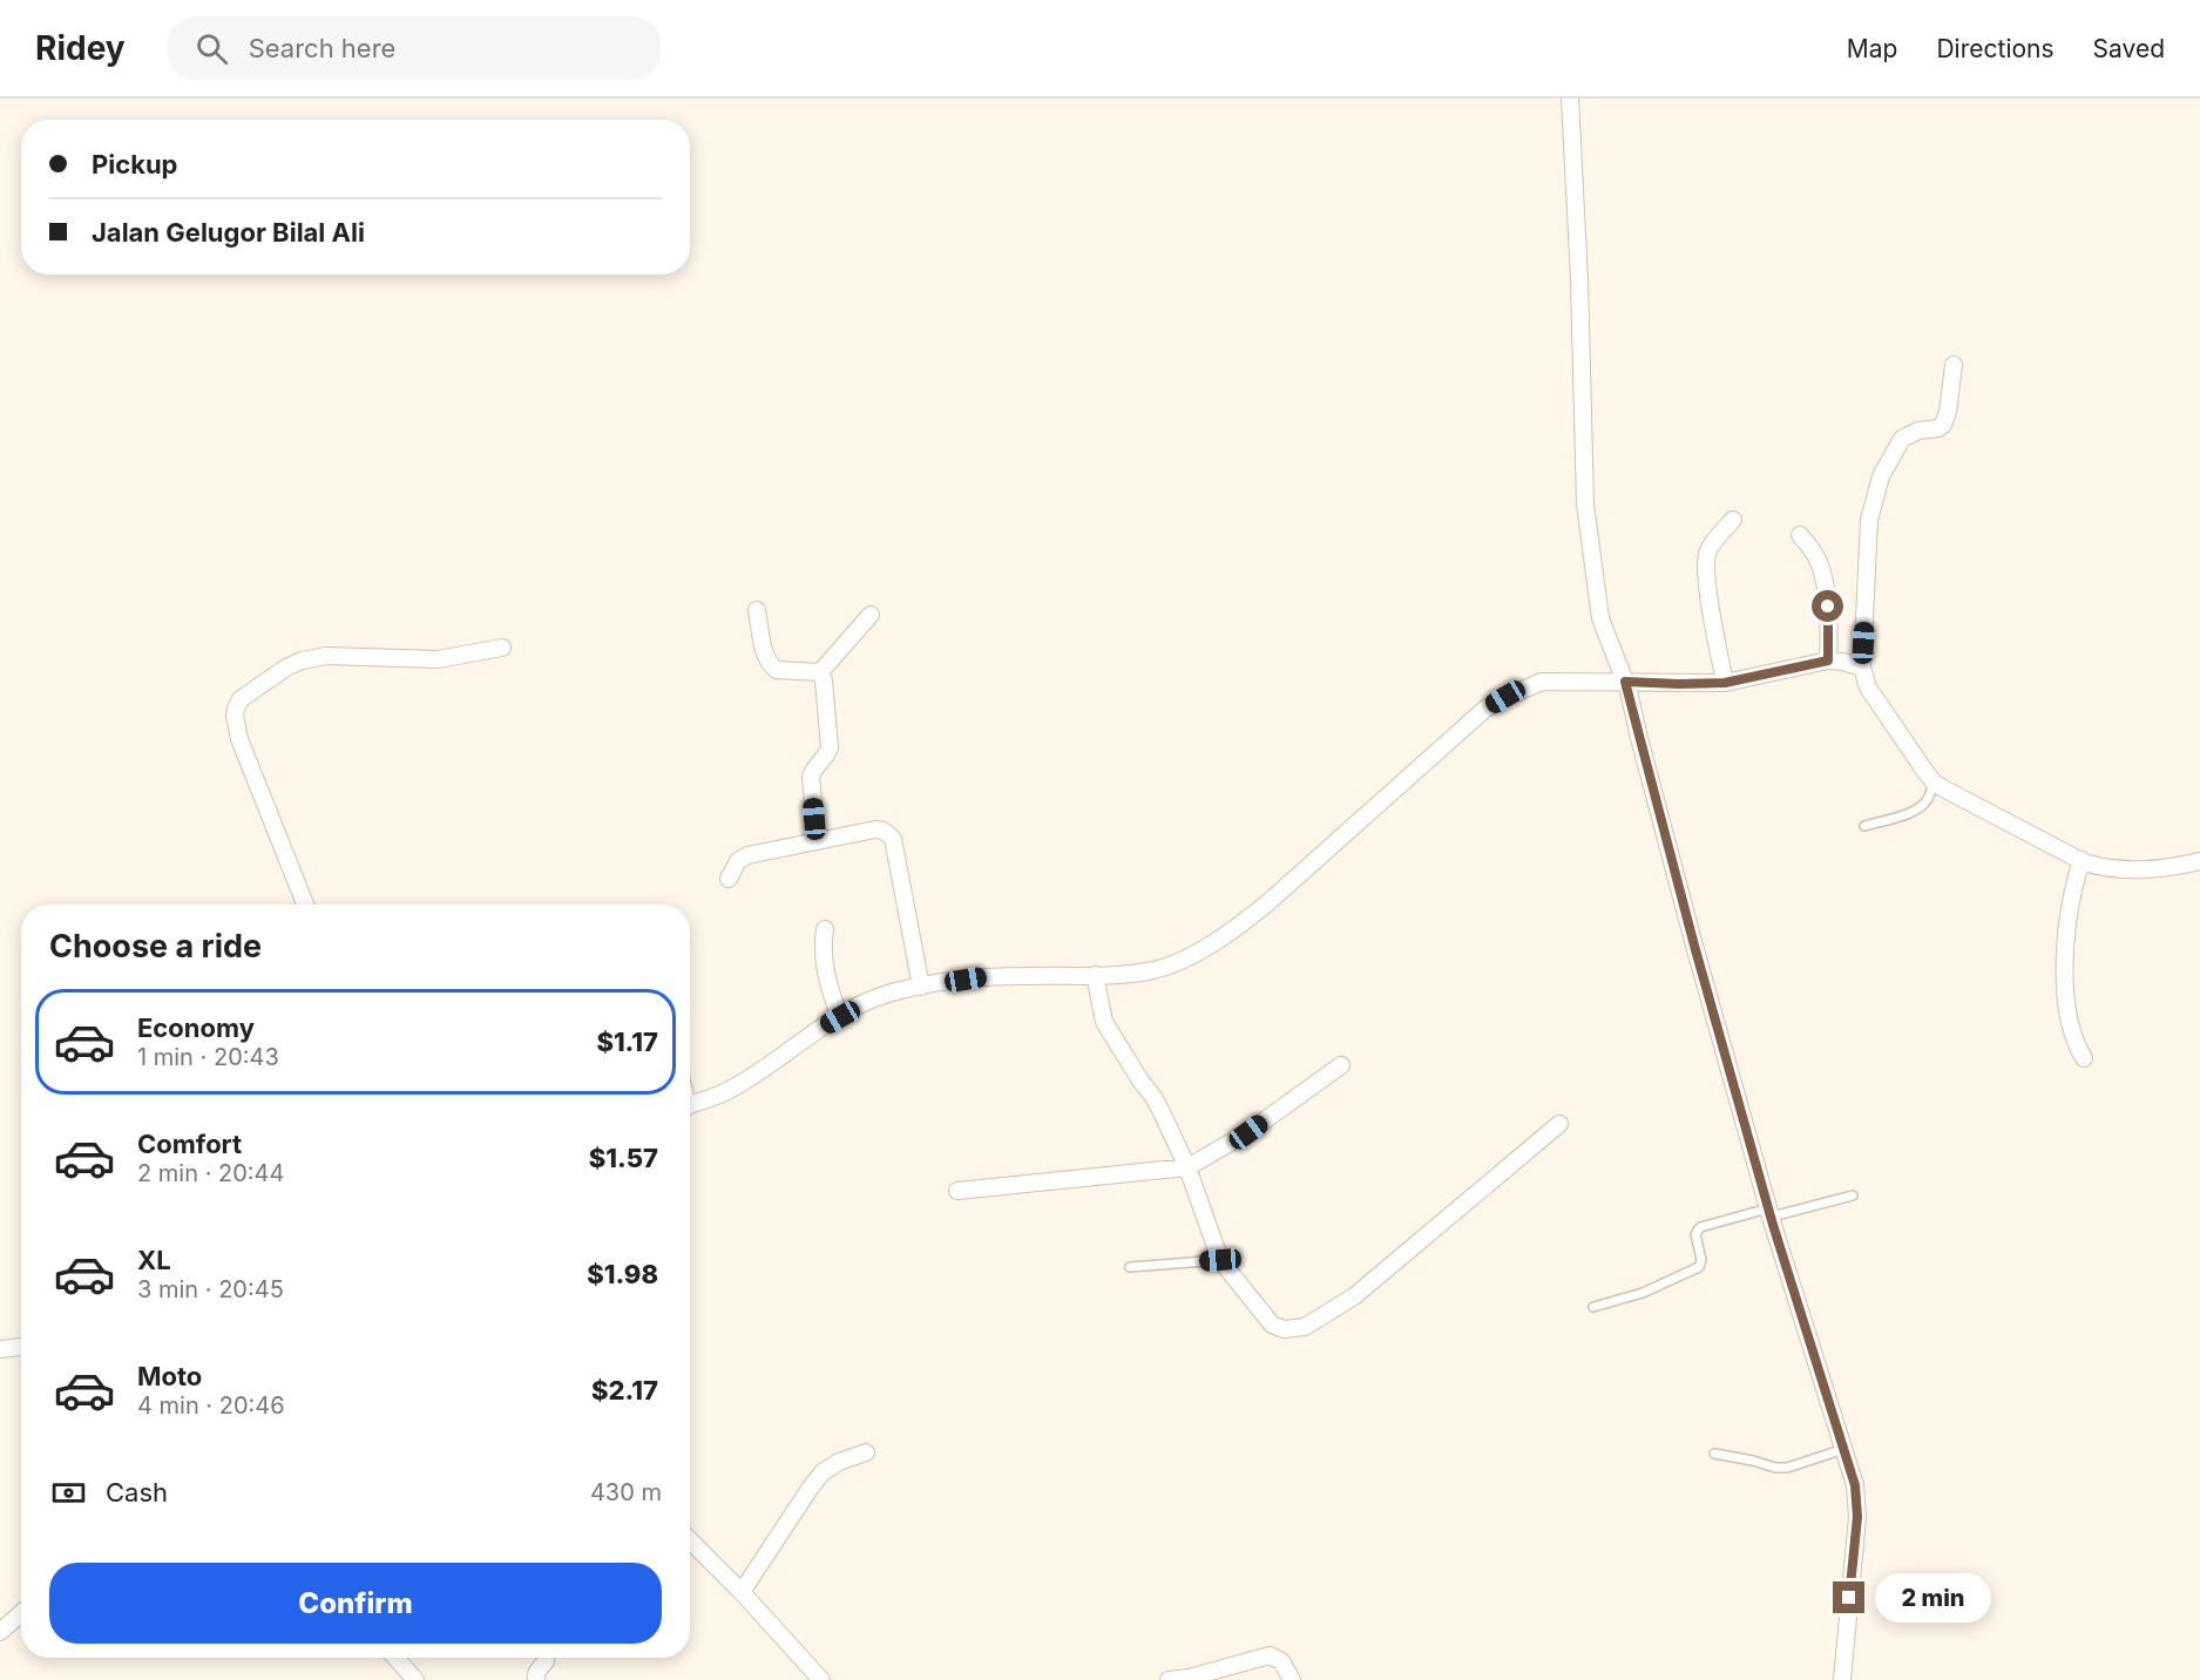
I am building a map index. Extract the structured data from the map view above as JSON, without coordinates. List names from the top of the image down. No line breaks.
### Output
{"page":{"header":"Ridey","search":"Search here","nav":["Map","Directions","Saved"],"banner":["Pickup","Jalan Gelugor Bilal Ali"],"heading":"Choose a ride","list":[{"name":"Economy","note":"1 min · 20:43","value":"$1.17"},{"name":"Comfort","note":"2 min · 20:44","value":"$1.57"},{"name":"XL","note":"3 min · 20:45","value":"$1.98"},{"name":"Moto","note":"4 min · 20:46","value":"$2.17"}],"pay":["Cash","430 m"],"buttons":"Confirm","bubble":"2 min"}}
